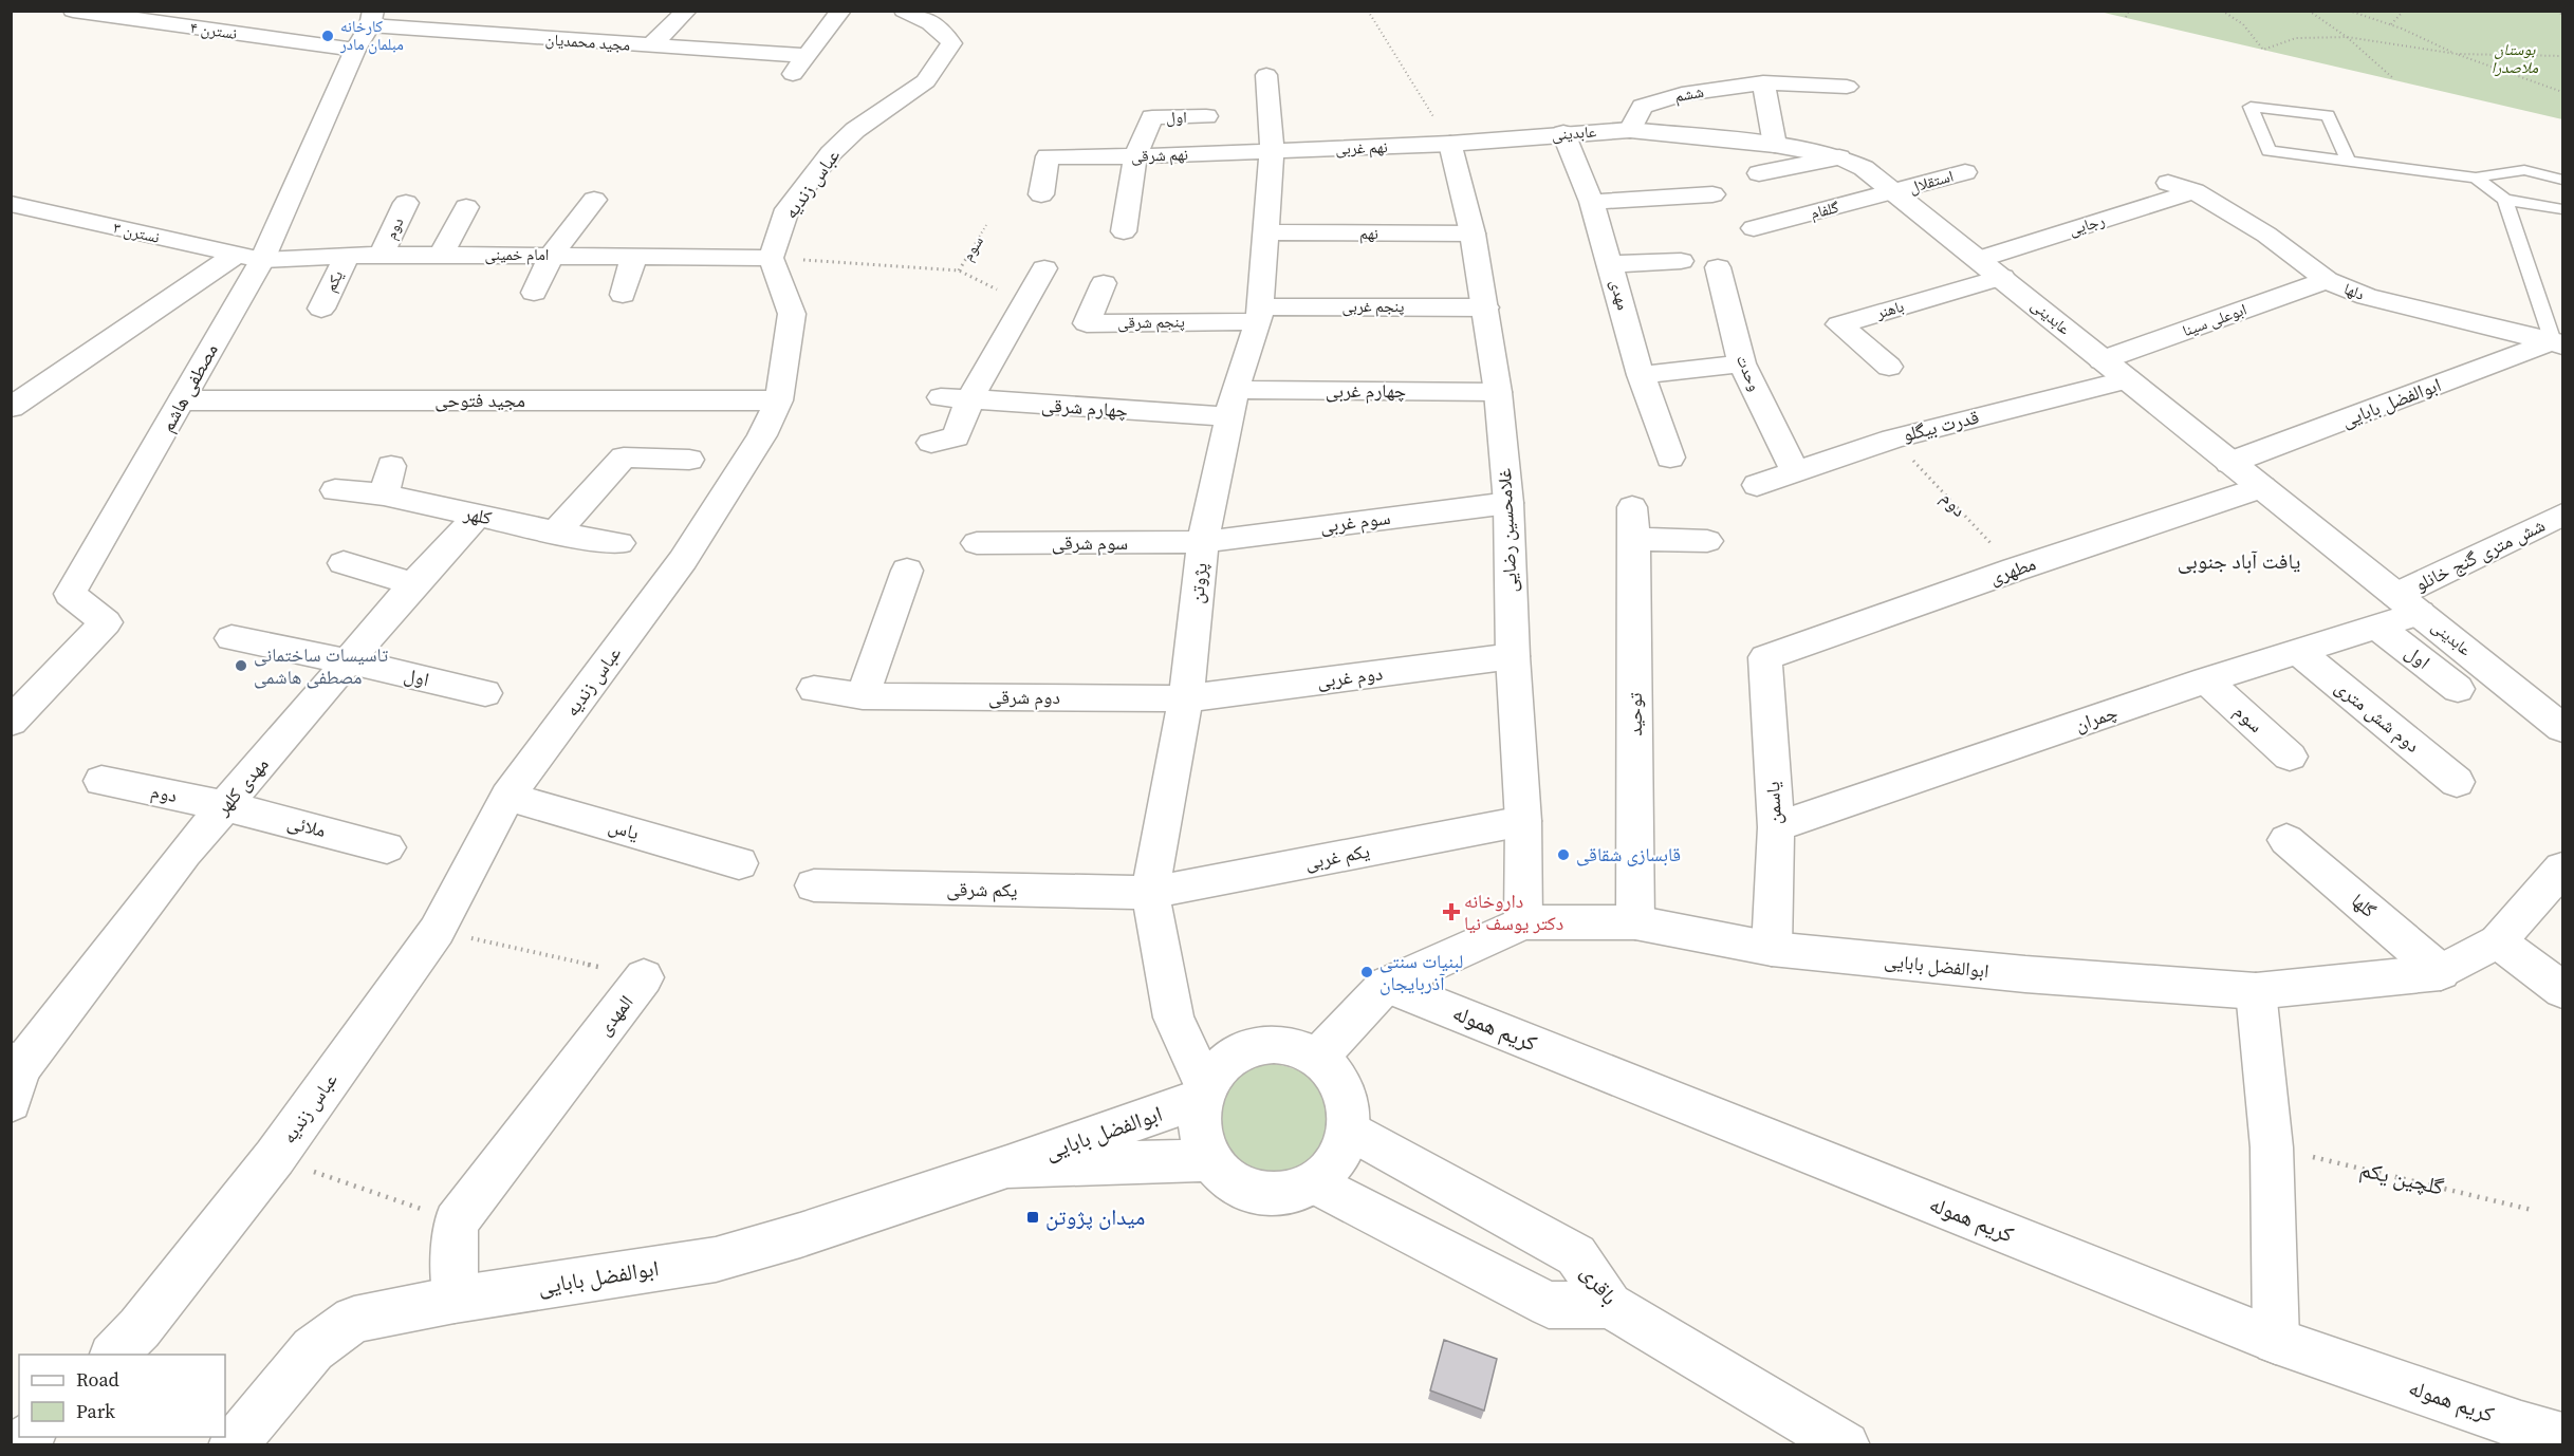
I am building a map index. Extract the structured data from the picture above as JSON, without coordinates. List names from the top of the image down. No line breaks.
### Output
{"streets":{"street":["نسترن ۴","مجید محمدیان","ششم","اول","عابدینی","نهم غربی","نهم شرقی","استقلال","عباس زندیه","گلفام","رجایی","دوم","نسترن ۳","نهم","سوم","امام خمینی","یکم","دلها","مهدی","پنجم غربی","باهنر","ابوعلی سینا","پنجم شرقی","وحدت","مصطفی هاشم","چهارم غربی","مجید فتوحی","ابوالفضل بابایی","چهارم شرقی","قدرت بیگلو","کلهر","سوم غربی","غلامحسین رضایی","سوم شرقی","شش متری گنج خانلو","مطهری","پژوتن","دوم غربی","دوم شرقی","توحید","دوم شش متری","چمران","مهدی کلهر","یاسمن","ملائی","یاس","یکم غربی","یکم شرقی","گلها","المهدی","کریم هموله","باقری"],"path":["گلچین یکم"]},"crossings":[["نسترن ۴","مصطفی هاشم"],["مجید محمدیان","مصطفی هاشم"],["ششم","عابدینی"],["اول","نهم شرقی"],["اول","چمران"],["اول","مهدی کلهر"],["عابدینی","نهم غربی"],["عابدینی","استقلال"],["عابدینی","گلفام"],["عابدینی","رجایی"],["عابدینی","مهدی"],["عابدینی","باهنر"],["عابدینی","ابوعلی سینا"],["عابدینی","ابوالفضل بابایی"],["عابدینی","قدرت بیگلو"],["عابدینی","غلامحسین رضایی"],["عابدینی","شش متری گنج خانلو"],["عابدینی","مطهری"],["عابدینی","چمران"],["نهم غربی","نهم شرقی"],["نهم غربی","غلامحسین رضایی"],["نهم غربی","پژوتن"],["نهم شرقی","پژوتن"],["استقلال","گلفام"],["عباس زندیه","امام خمینی"],["عباس زندیه","مجید فتوحی"],["عباس زندیه","یاس"],["عباس زندیه","المهدی"],["رجایی","دلها"],["دوم","امام خمینی"],["دوم","قدرت بیگلو"],["دوم","مطهری"],["دوم","مهدی کلهر"],["دوم","ملائی"],["نسترن ۳","امام خمینی"],["نسترن ۳","مصطفی هاشم"],["نهم","غلامحسین رضایی"],["نهم","پژوتن"],["سوم","چمران"],["امام خمینی","یکم"],["امام خمینی","مصطفی هاشم"],["دلها","ابوعلی سینا"],["دلها","ابوالفضل بابایی"],["پنجم غربی","پنجم شرقی"],["پنجم غربی","غلامحسین رضایی"],["پنجم غربی","پژوتن"],["پنجم شرقی","پژوتن"],["وحدت","قدرت بیگلو"],["مصطفی هاشم","مجید فتوحی"],["چهارم غربی","چهارم شرقی"],["چهارم غربی","غلامحسین رضایی"],["چهارم غربی","پژوتن"],["ابوالفضل بابایی","غلامحسین رضایی"],["ابوالفضل بابایی","پژوتن"],["ابوالفضل بابایی","توحید"],["ابوالفضل بابایی","یاسمن"],["ابوالفضل بابایی","گلها"],["ابوالفضل بابایی","کریم هموله"],["ابوالفضل بابایی","باقری"],["چهارم شرقی","پژوتن"],["کلهر","مهدی کلهر"],["سوم غربی","غلامحسین رضایی"],["سوم غربی","سوم شرقی"],["سوم غربی","پژوتن"],["غلامحسین رضایی","دوم غربی"],["غلامحسین رضایی","یکم غربی"],["سوم شرقی","پژوتن"],["شش متری گنج خانلو","چمران"],["مطهری","یاسمن"],["پژوتن","دوم غربی"],["پژوتن","دوم شرقی"],["پژوتن","یکم غربی"],["پژوتن","یکم شرقی"],["پژوتن","باقری"],["دوم غربی","دوم شرقی"],["دوم شش متری","چمران"],["چمران","یاسمن"],["مهدی کلهر","ملائی"],["یکم غربی","یکم شرقی"]],"districts":["یافت آباد جنوبی"],"parks":["بوستان ملاصدرا"],"places":{"other":["کارخانه مبلمان مادر","تاسیسات ساختمانی مصطفی هاشمی","قابسازی شقاقی","لبنیات سنتی آذربایجان"],"health":["داروخانه دکتر یوسف نیا"],"transit":["میدان پژوتن"]},"legend":["Road","Park"]}
